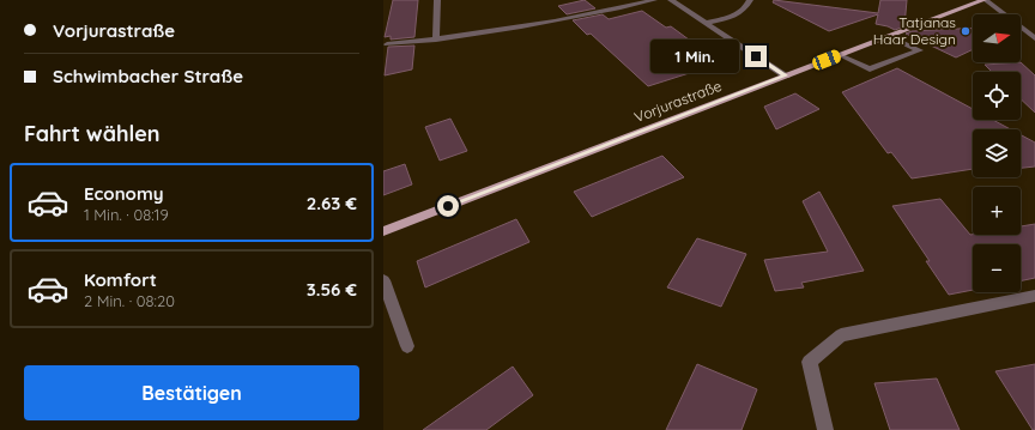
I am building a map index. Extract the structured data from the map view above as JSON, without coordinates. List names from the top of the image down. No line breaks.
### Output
{"streets":{"main road":["Vorjurastraße"]},"places":["Tatjanas Haar Design"],"north":"right","page":{"banner":["Vorjurastraße","Schwimbacher Straße"],"map_buttons":["+","−"],"bubble":"1 Min.","heading":"Fahrt wählen","list":[{"name":"Economy","note":"1 Min. · 08:19","value":"2.63 €"},{"name":"Komfort","note":"2 Min. · 08:20","value":"3.56 €"}],"buttons":"Bestätigen"}}
